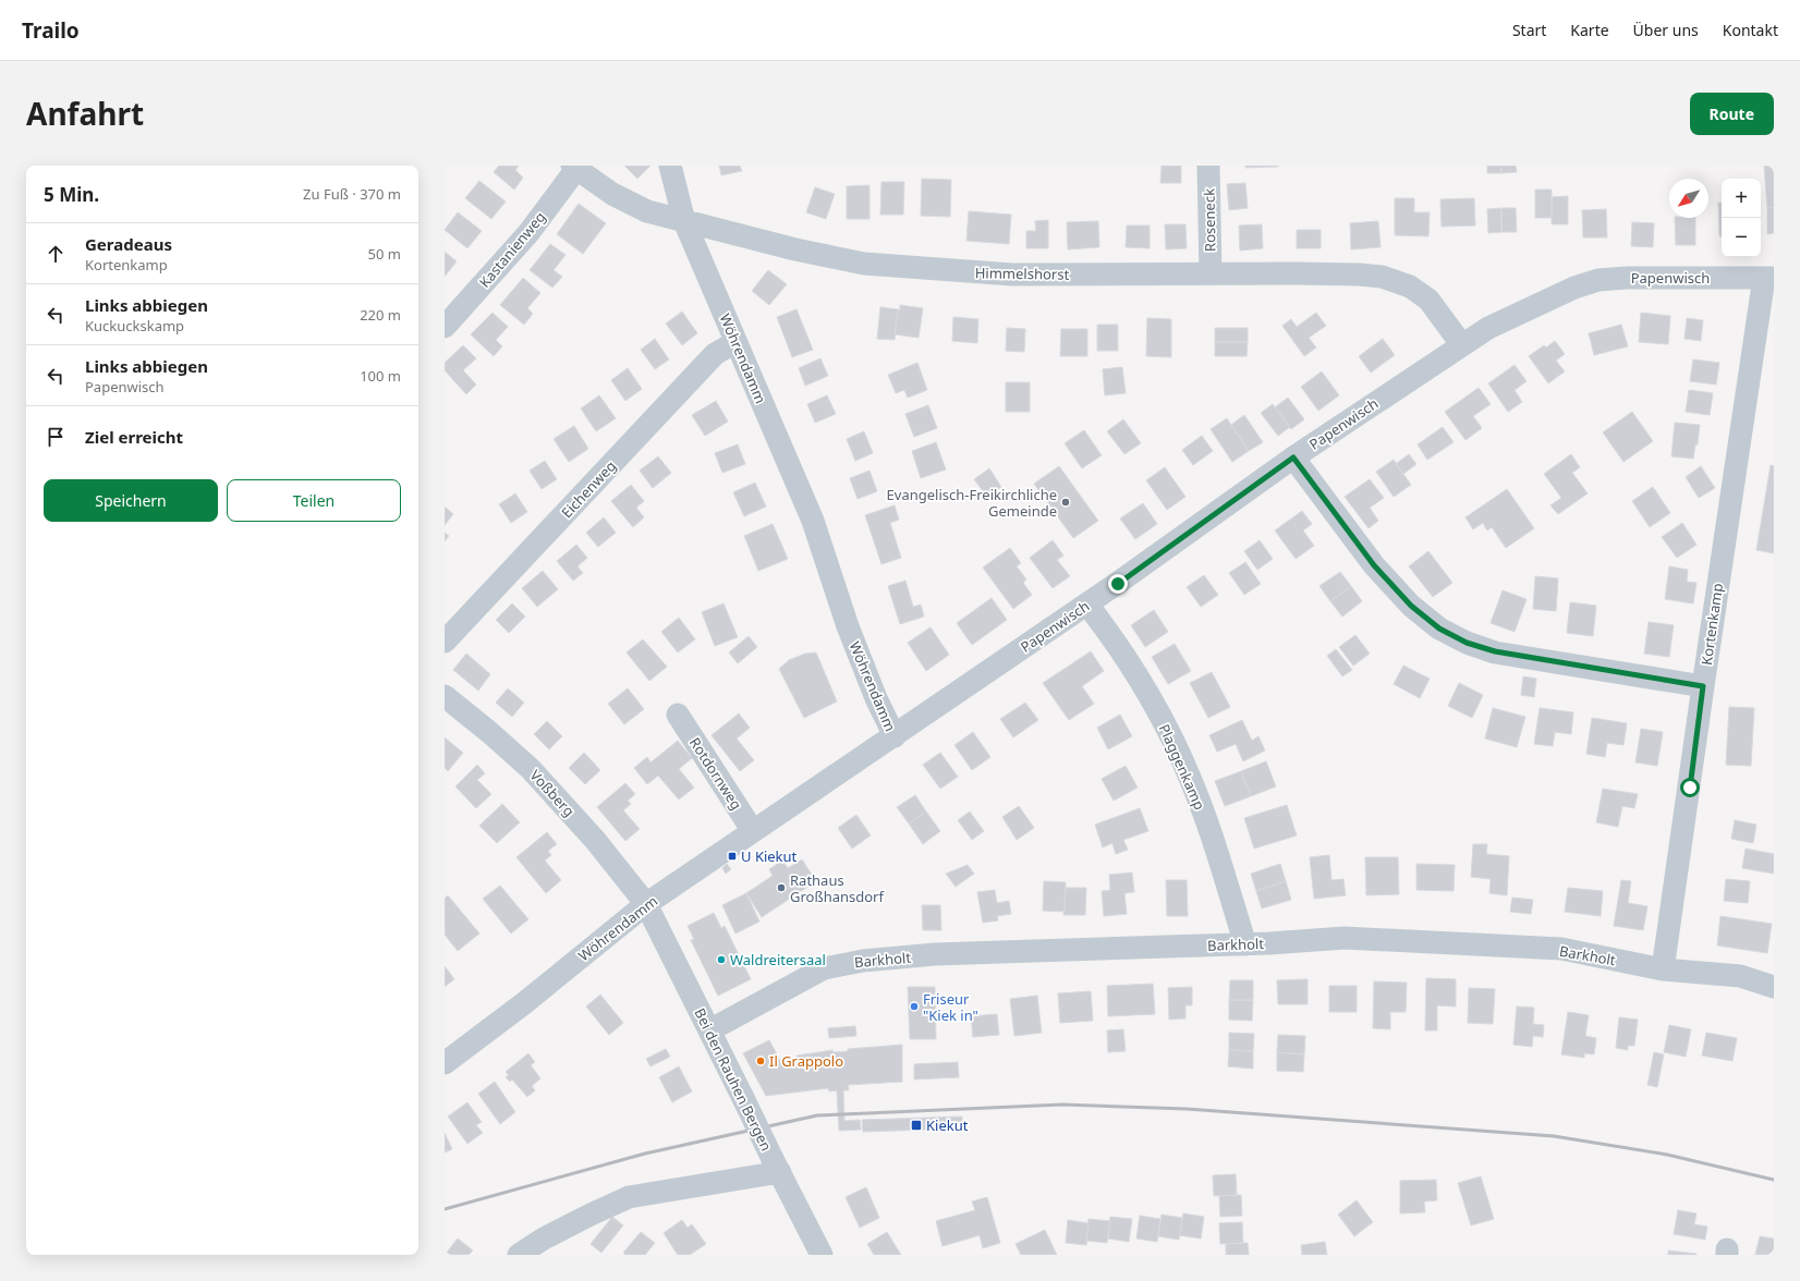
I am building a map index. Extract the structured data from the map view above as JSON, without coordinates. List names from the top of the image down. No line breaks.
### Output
{"streets":{"street":["Roseneck","Kastanienweg","Himmelshorst","Papenwisch","Wöhrendamm","Eichenweg","Kortenkamp","Plaggenkamp","Rotdornweg","Voßberg","Barkholt","Bei den Rauhen Bergen"]},"crossings":[["Roseneck","Himmelshorst"],["Kastanienweg","Himmelshorst"],["Himmelshorst","Papenwisch"],["Himmelshorst","Wöhrendamm"],["Papenwisch","Wöhrendamm"],["Papenwisch","Kortenkamp"],["Papenwisch","Plaggenkamp"],["Wöhrendamm","Eichenweg"],["Wöhrendamm","Rotdornweg"],["Wöhrendamm","Voßberg"],["Wöhrendamm","Bei den Rauhen Bergen"],["Kortenkamp","Barkholt"],["Plaggenkamp","Barkholt"],["Voßberg","Bei den Rauhen Bergen"],["Barkholt","Bei den Rauhen Bergen"]],"places":{"other":["Evangelisch-Freikirchliche Gemeinde","Rathaus Großhansdorf","Waldreitersaal","Friseur \"Kiek in\"","Il Grappolo"],"transit":["U Kiekut","Kiekut"]},"north":"bottom left","page":{"header":"Trailo","nav":["Start","Karte","Über uns","Kontakt"],"title":"Anfahrt","buttons":["Route",["Speichern","Teilen"]],"heading":["5 Min.","Zu Fuß · 370 m"],"map_buttons":["+","−"],"list":[["Geradeaus","Kortenkamp","50 m"],["Links abbiegen","Kuckuckskamp","220 m"],["Links abbiegen","Papenwisch","100 m"],"Ziel erreicht"]}}
